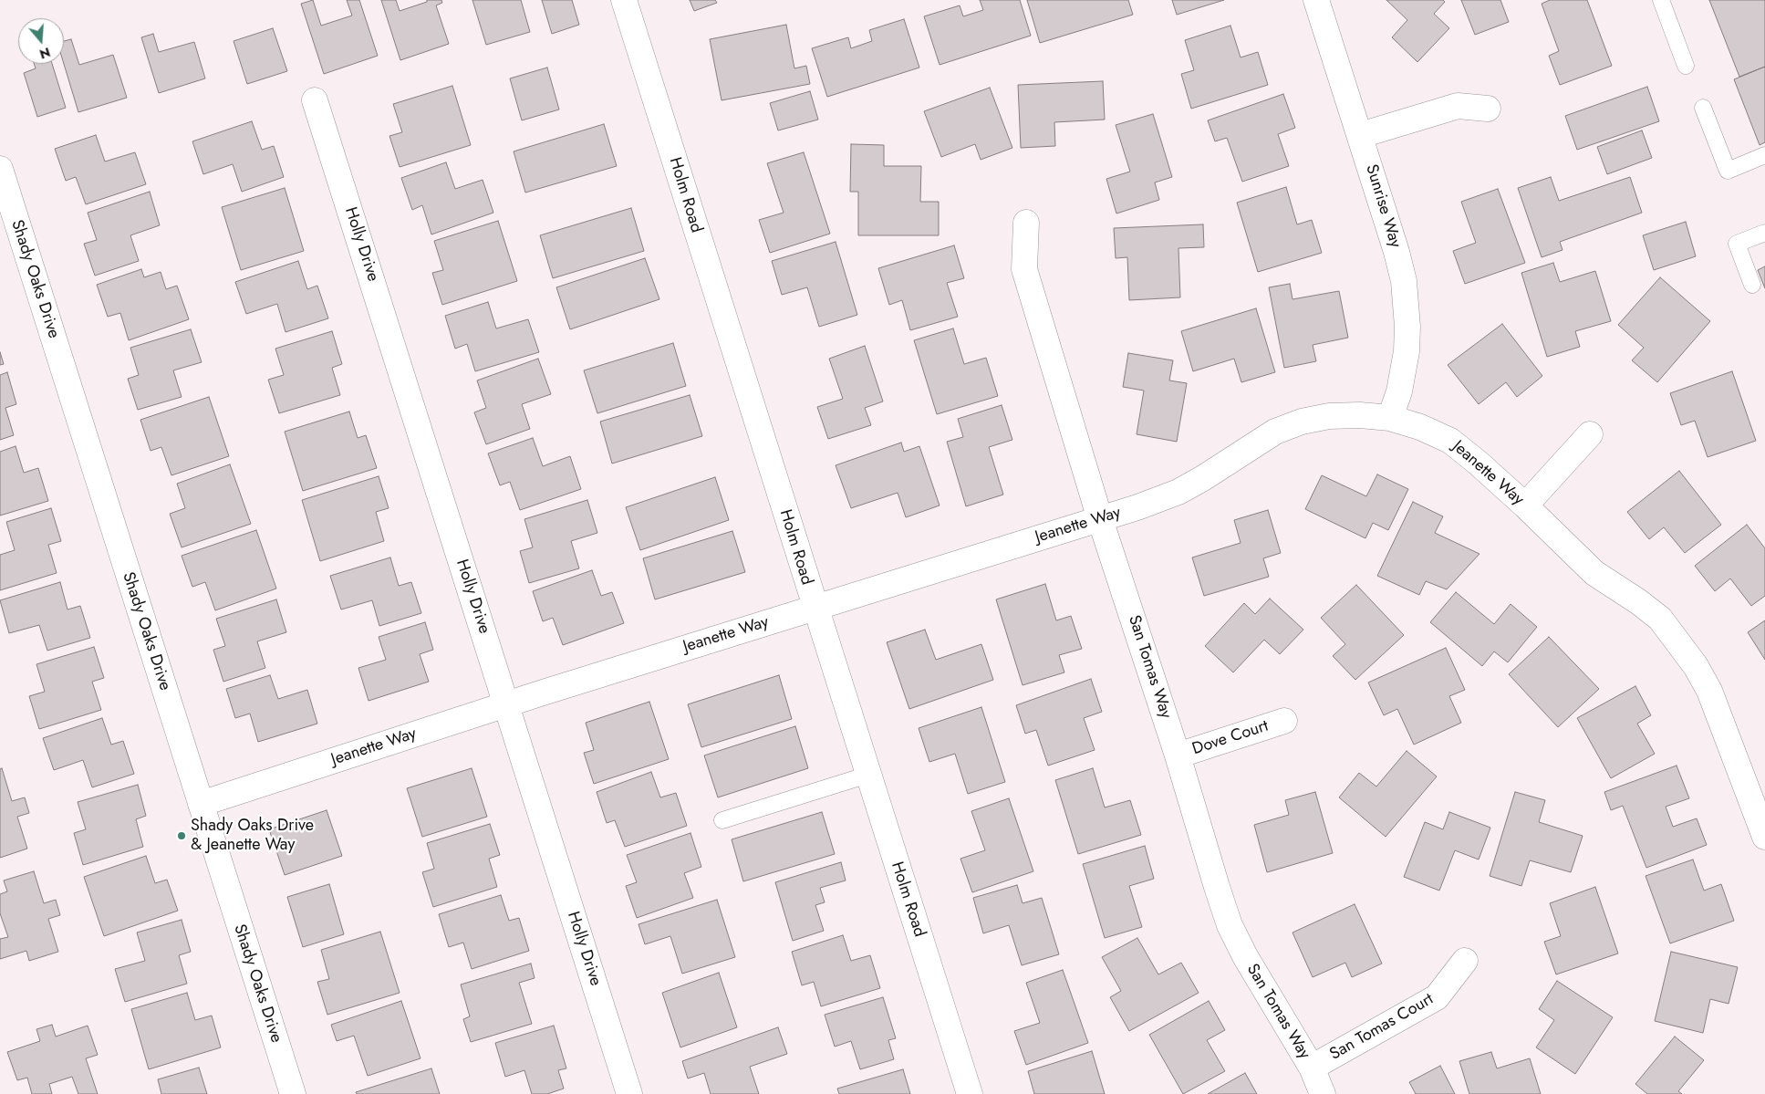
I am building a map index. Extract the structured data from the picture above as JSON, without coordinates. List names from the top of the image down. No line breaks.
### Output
{"streets":{"street":["Holm Road","Sunrise Way","Holly Drive","Shady Oaks Drive","Jeanette Way","San Tomas Way","Dove Court","San Tomas Court"]},"crossings":[["Holm Road","Jeanette Way"],["Sunrise Way","Jeanette Way"],["Holly Drive","Jeanette Way"],["Shady Oaks Drive","Jeanette Way"],["Jeanette Way","San Tomas Way"],["San Tomas Way","Dove Court"],["San Tomas Way","San Tomas Court"]],"places":["Shady Oaks Drive & Jeanette Way"],"north":"bottom"}
